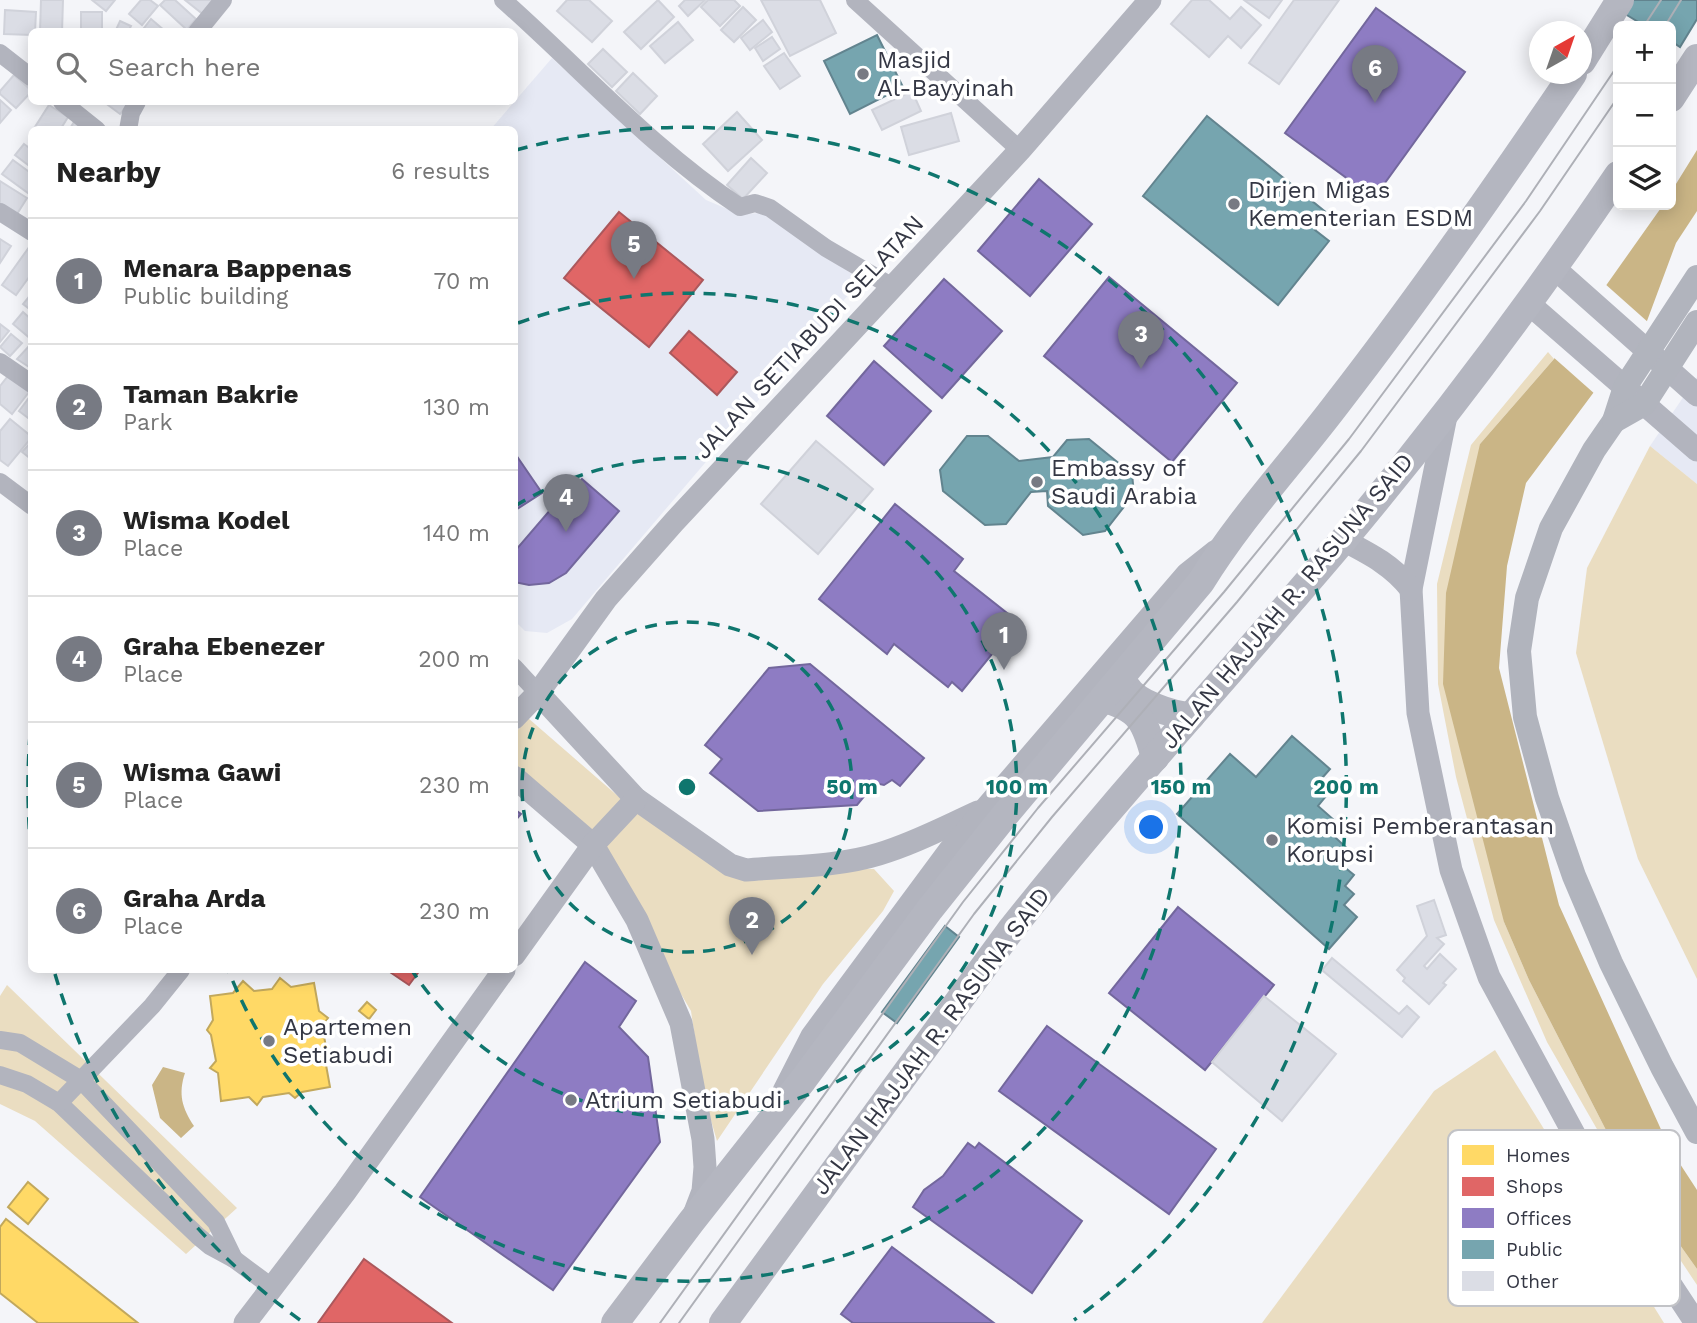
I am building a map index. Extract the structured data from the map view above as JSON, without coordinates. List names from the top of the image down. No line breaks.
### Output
{"streets":{"main road":["JALAN HAJJAH R. RASUNA SAID"],"street":["JALAN SETIABUDI SELATAN"]},"places":["Masjid Al-Bayyinah","Dirjen Migas Kementerian ESDM","Embassy of Saudi Arabia","Komisi Pemberantasan Korupsi","Apartemen Setiabudi","Atrium Setiabudi"],"legend":["Homes","Shops","Offices","Public","Other"],"north":"top right","page":{"map_buttons":["+","−"],"search":"Search here","pins":["6","5","3","4","1","2"],"heading":["Nearby","6 results"],"list":[{"mark":"1","name":"Menara Bappenas","note":"Public building","value":"70 m"},{"mark":"2","name":"Taman Bakrie","note":"Park","value":"130 m"},{"mark":"3","name":"Wisma Kodel","note":"Place","value":"140 m"},{"mark":"4","name":"Graha Ebenezer","note":"Place","value":"200 m"},{"mark":"5","name":"Wisma Gawi","note":"Place","value":"230 m"},{"mark":"6","name":"Graha Arda","note":"Place","value":"230 m"}]},"rings":["50 m","100 m","150 m","200 m"]}
